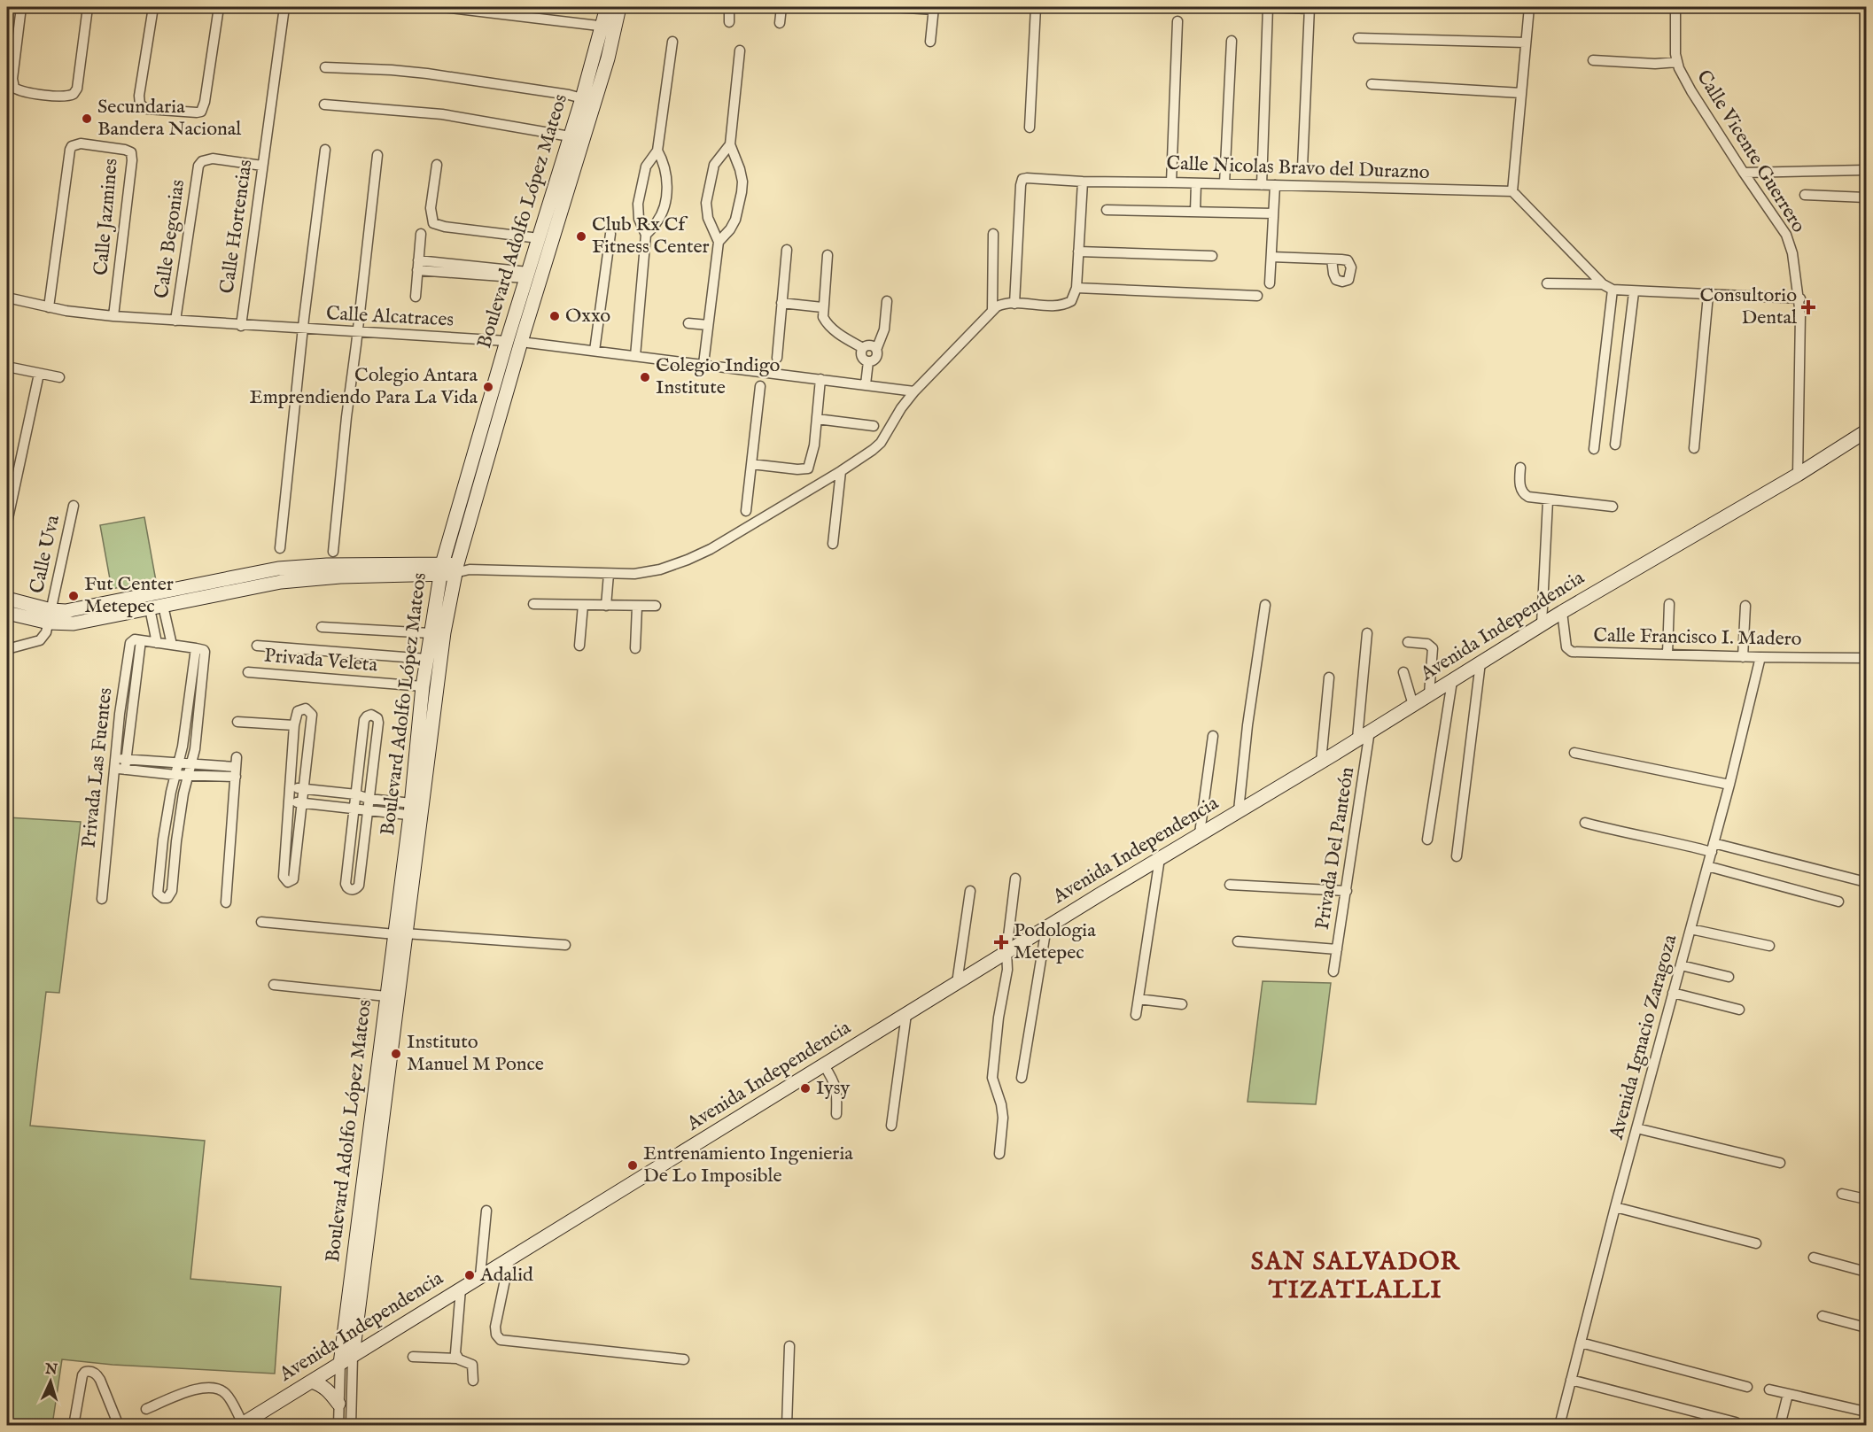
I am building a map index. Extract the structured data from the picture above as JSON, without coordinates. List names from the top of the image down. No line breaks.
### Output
{"streets":{"street":["Calle Vicente Guerrero","Calle Nicolas Bravo del Durazno","Calle Jazmines","Boulevard Adolfo López Mateos","Calle Hortencias","Calle Begonias","Calle Alcatraces","Calle Uva","Avenida Independencia","Calle Francisco I. Madero","Privada Veleta","Privada Las Fuentes","Privada Del Panteón","Avenida Ignacio Zaragoza"]},"crossings":[["Calle Vicente Guerrero","Avenida Independencia"],["Calle Jazmines","Calle Alcatraces"],["Boulevard Adolfo López Mateos","Calle Alcatraces"],["Boulevard Adolfo López Mateos","Avenida Independencia"],["Boulevard Adolfo López Mateos","Privada Veleta"],["Calle Hortencias","Calle Begonias"],["Calle Hortencias","Calle Alcatraces"],["Calle Begonias","Calle Alcatraces"],["Avenida Independencia","Calle Francisco I. Madero"],["Avenida Independencia","Privada Del Panteón"],["Calle Francisco I. Madero","Avenida Ignacio Zaragoza"]],"districts":["SAN SALVADOR TIZATLALLI"],"places":{"other":["Secundaria Bandera Nacional","Club Rx Cf Fitness Center","Oxxo","Colegio Indigo Institute","Colegio Antara Emprendiendo Para La Vida","Fut Center Metepec","Instituto Manuel M Ponce","Iysy","Entrenamiento Ingenieria De Lo Imposible","Adalid"],"health":["Consultorio Dental","Podologia Metepec"]},"north":"top"}
